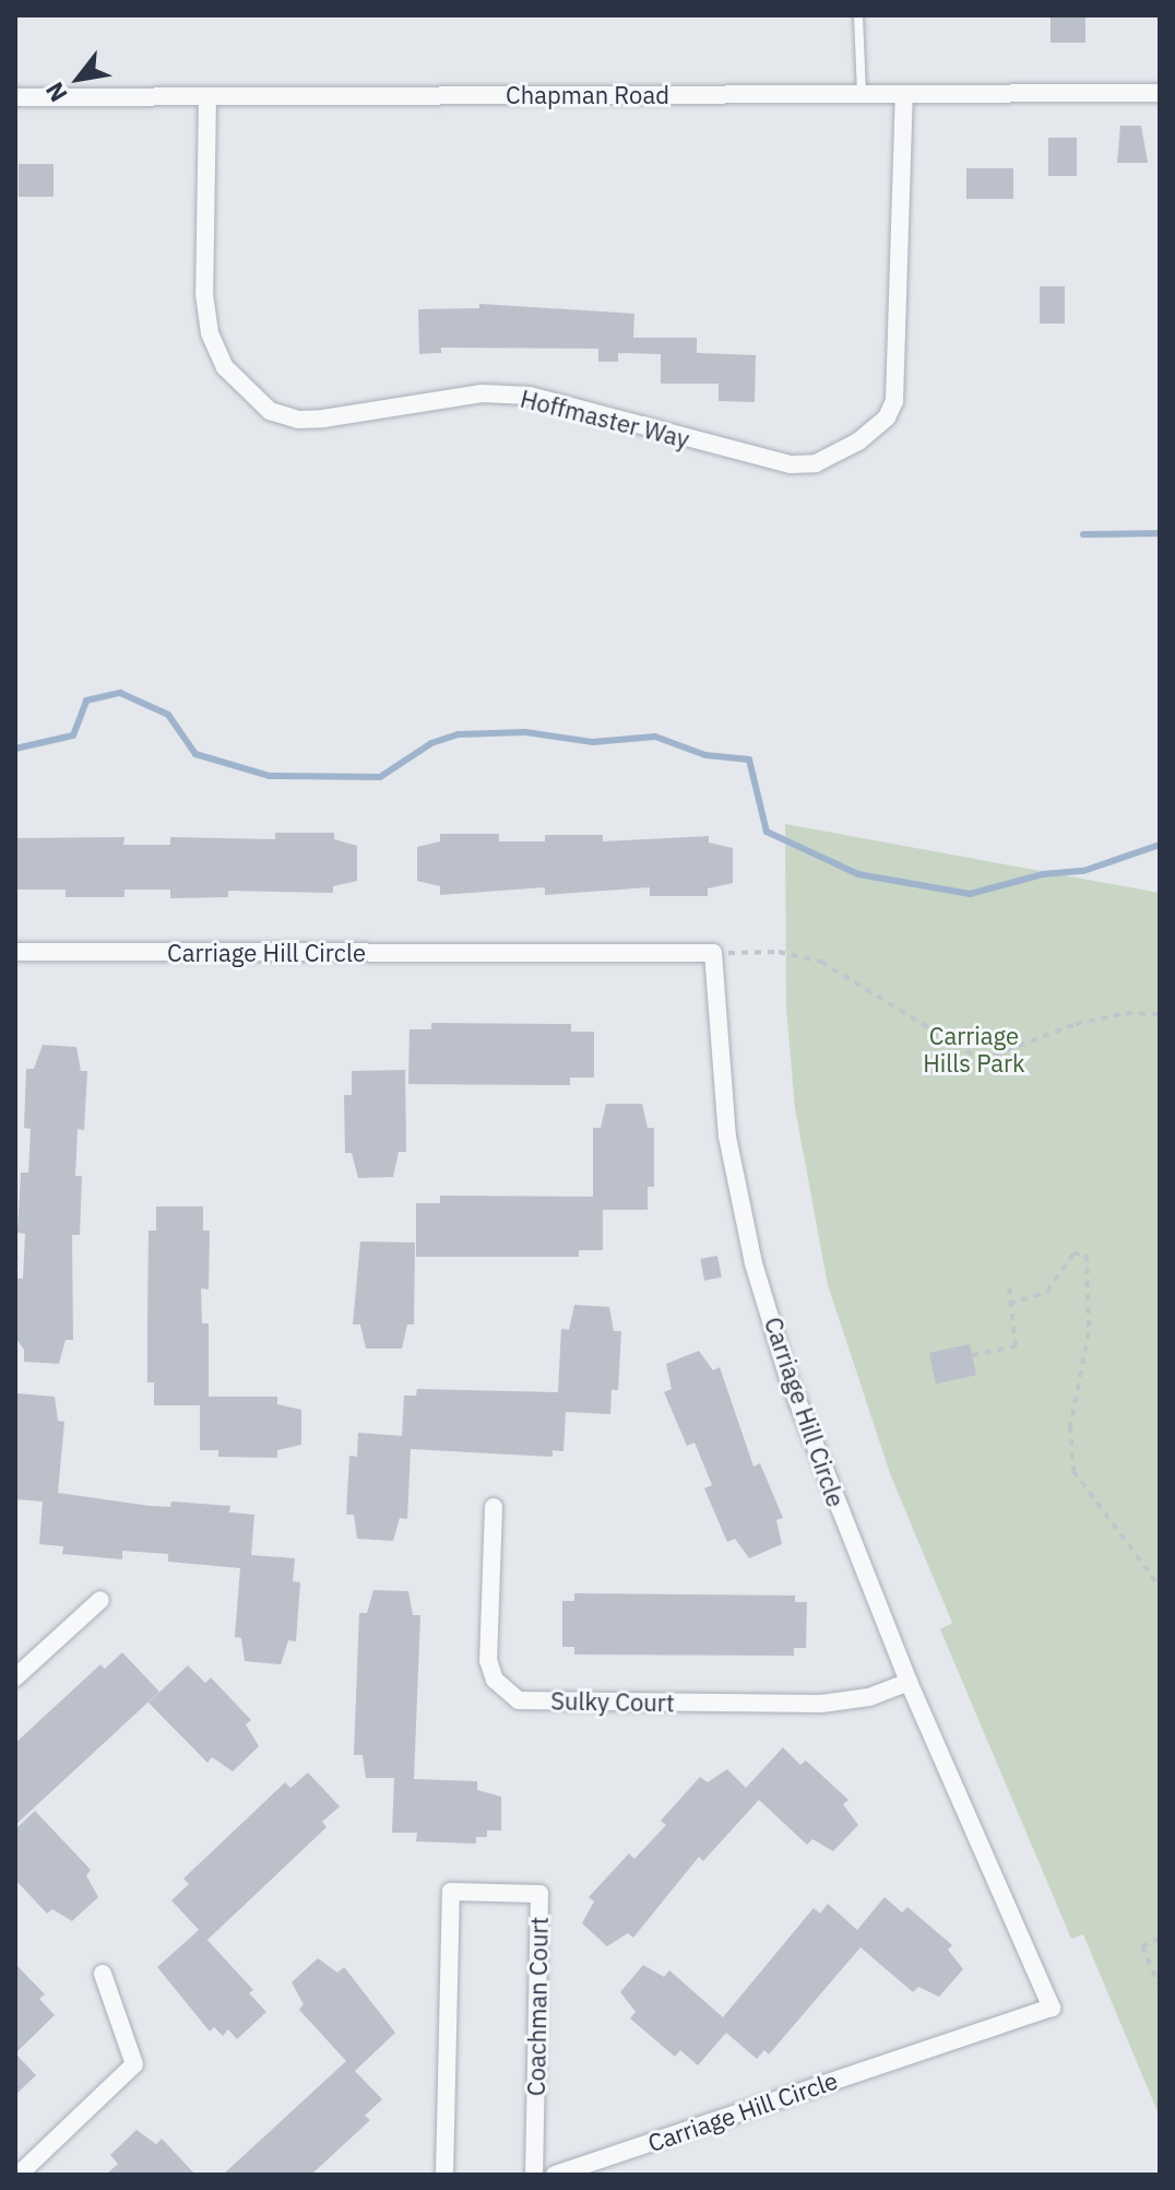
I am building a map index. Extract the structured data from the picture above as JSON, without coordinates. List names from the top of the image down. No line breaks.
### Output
{"streets":{"street":["Chapman Road","Hoffmaster Way","Carriage Hill Circle","Sulky Court","Coachman Court"]},"crossings":[["Chapman Road","Hoffmaster Way"],["Carriage Hill Circle","Sulky Court"]],"parks":["Carriage Hills Park"],"north":"bottom left"}
